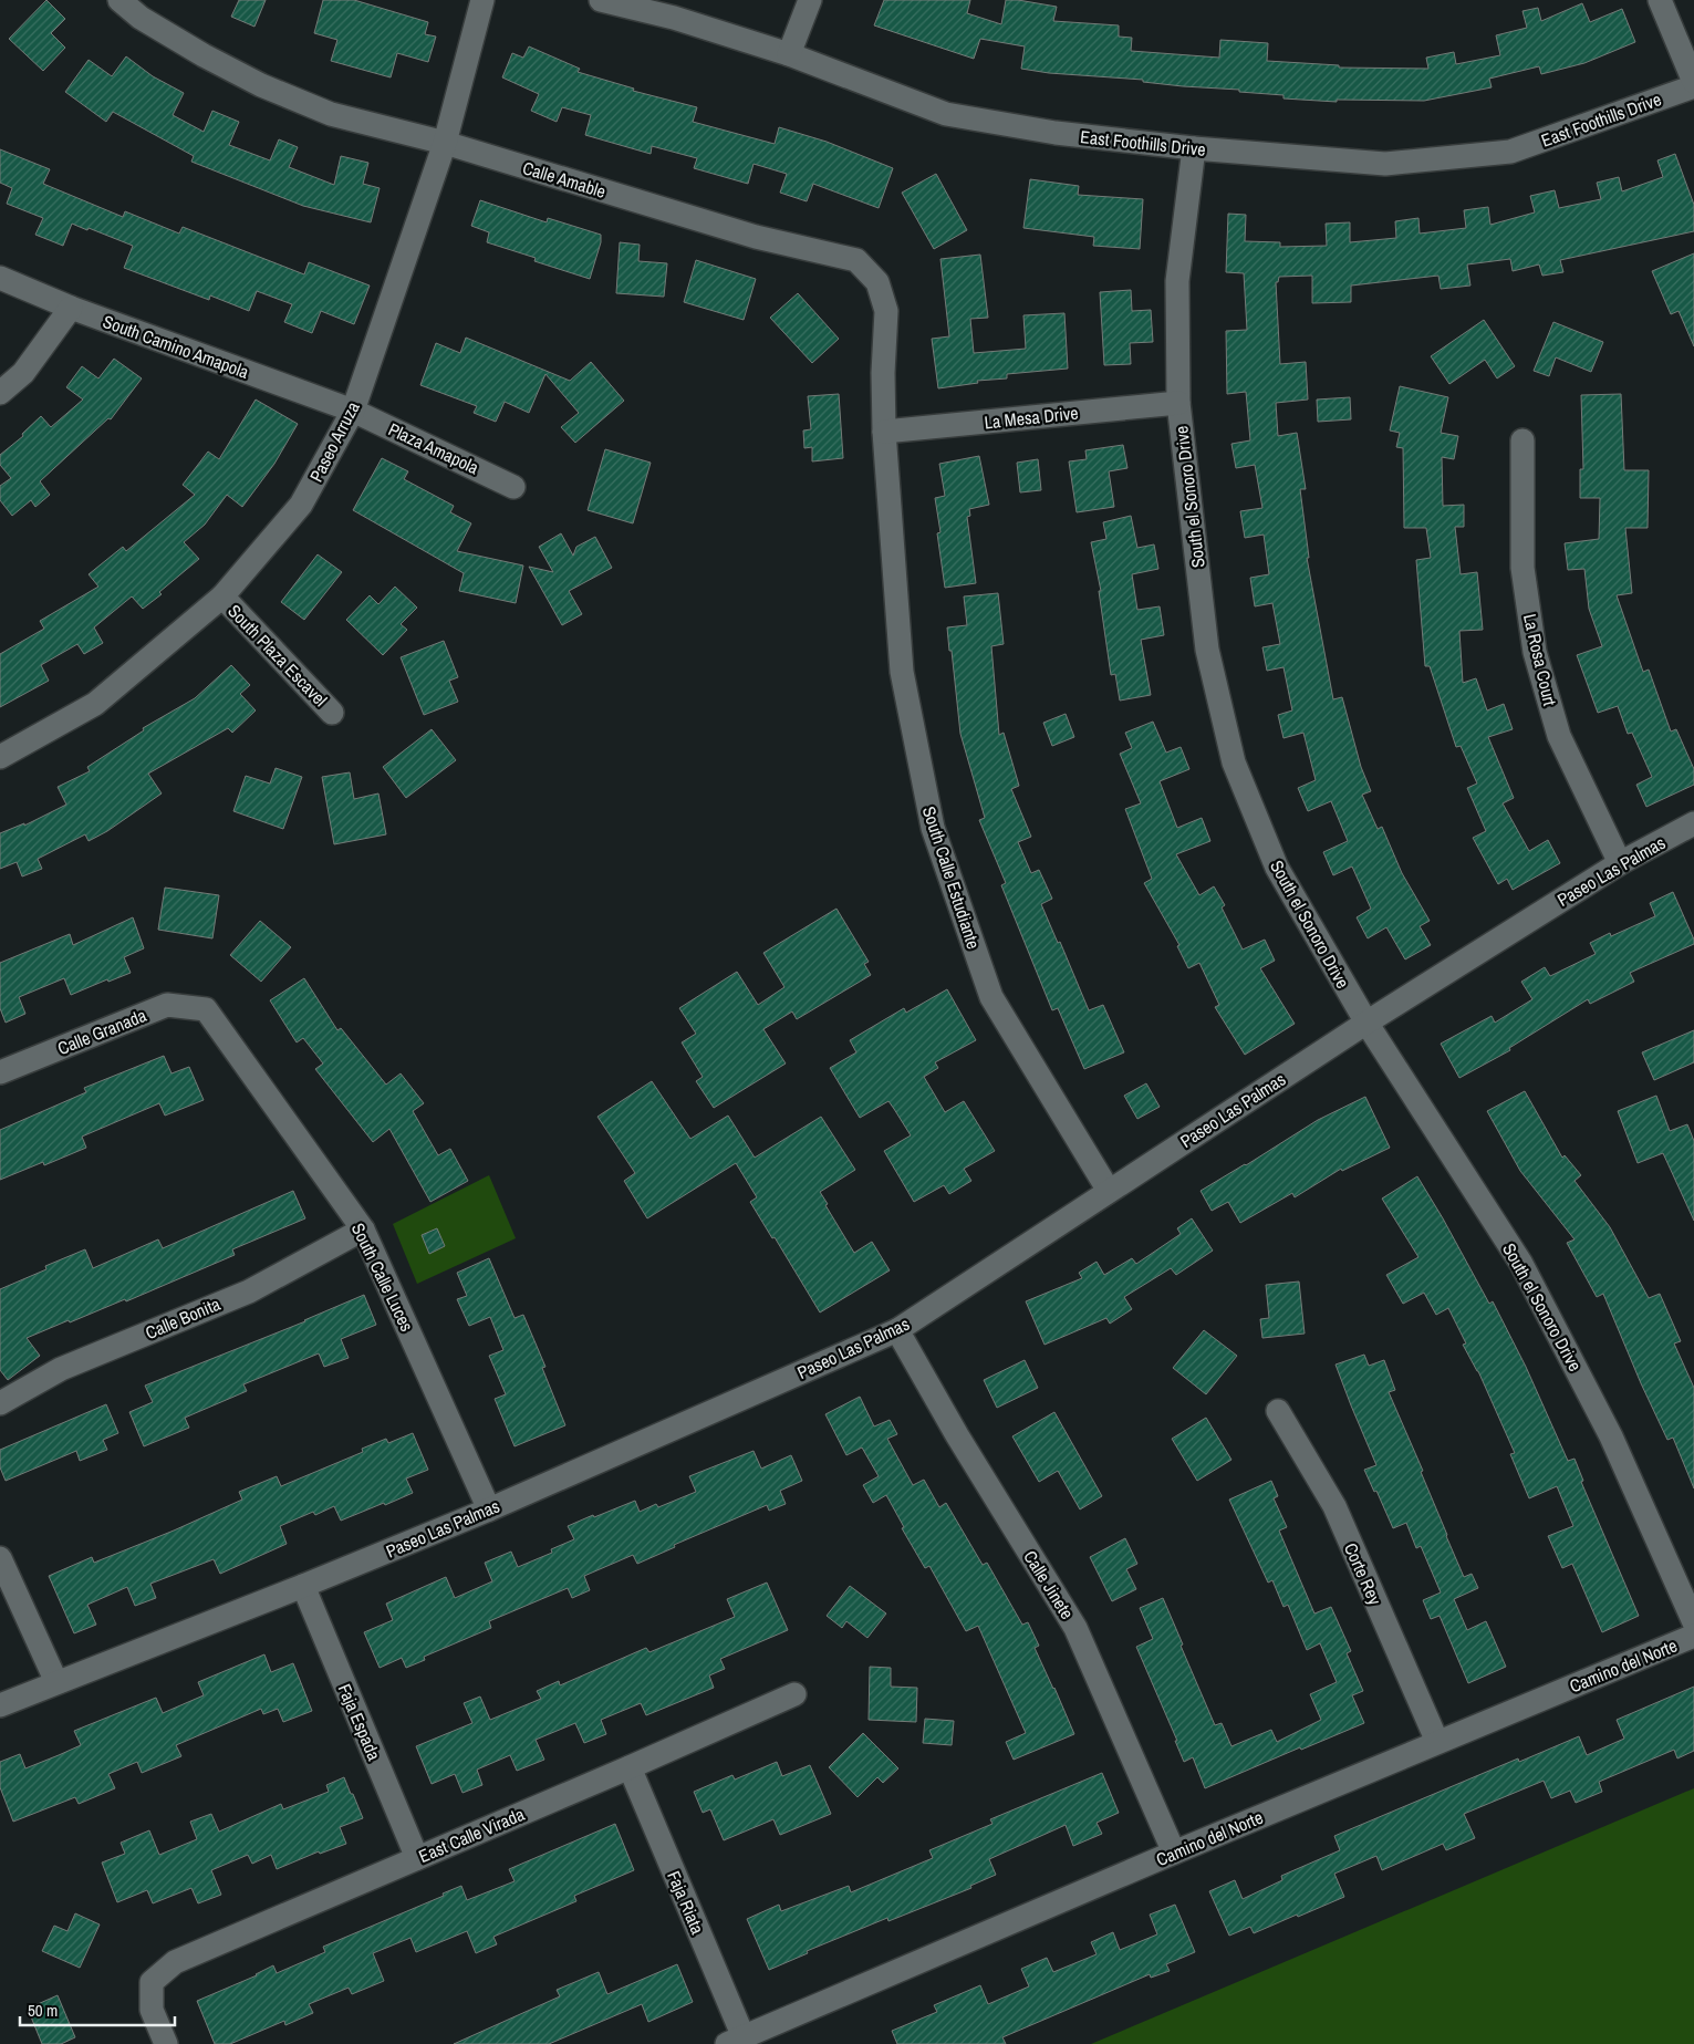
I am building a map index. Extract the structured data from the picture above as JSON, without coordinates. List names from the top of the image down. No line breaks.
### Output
{"streets":{"street":["East Foothills Drive","Calle Amable","South Camino Amapola","La Mesa Drive","Paseo Arruza","Plaza Amapola","South el Sonoro Drive","South Plaza Escavel","La Rosa Court","Paseo Las Palmas","South Calle Estudiante","Calle Granada","South Calle Luces","Calle Bonita","Corte Rey","Calle Jinete","Camino del Norte","Faja Espada","East Calle Virada","Faja Riata"]},"crossings":[["East Foothills Drive","South el Sonoro Drive"],["Calle Amable","La Mesa Drive"],["Calle Amable","Paseo Arruza"],["Calle Amable","South Calle Estudiante"],["South Camino Amapola","Paseo Arruza"],["South Camino Amapola","Plaza Amapola"],["La Mesa Drive","South el Sonoro Drive"],["La Mesa Drive","South Calle Estudiante"],["Paseo Arruza","Plaza Amapola"],["Paseo Arruza","South Plaza Escavel"],["South el Sonoro Drive","Paseo Las Palmas"],["La Rosa Court","Paseo Las Palmas"],["Paseo Las Palmas","South Calle Estudiante"],["Paseo Las Palmas","South Calle Luces"],["Paseo Las Palmas","Calle Jinete"],["Paseo Las Palmas","Faja Espada"],["Calle Granada","South Calle Luces"],["South Calle Luces","Calle Bonita"],["Corte Rey","Camino del Norte"],["Calle Jinete","Camino del Norte"],["Camino del Norte","Faja Riata"],["Faja Espada","East Calle Virada"],["East Calle Virada","Faja Riata"]],"scale_bar":"50 m"}
